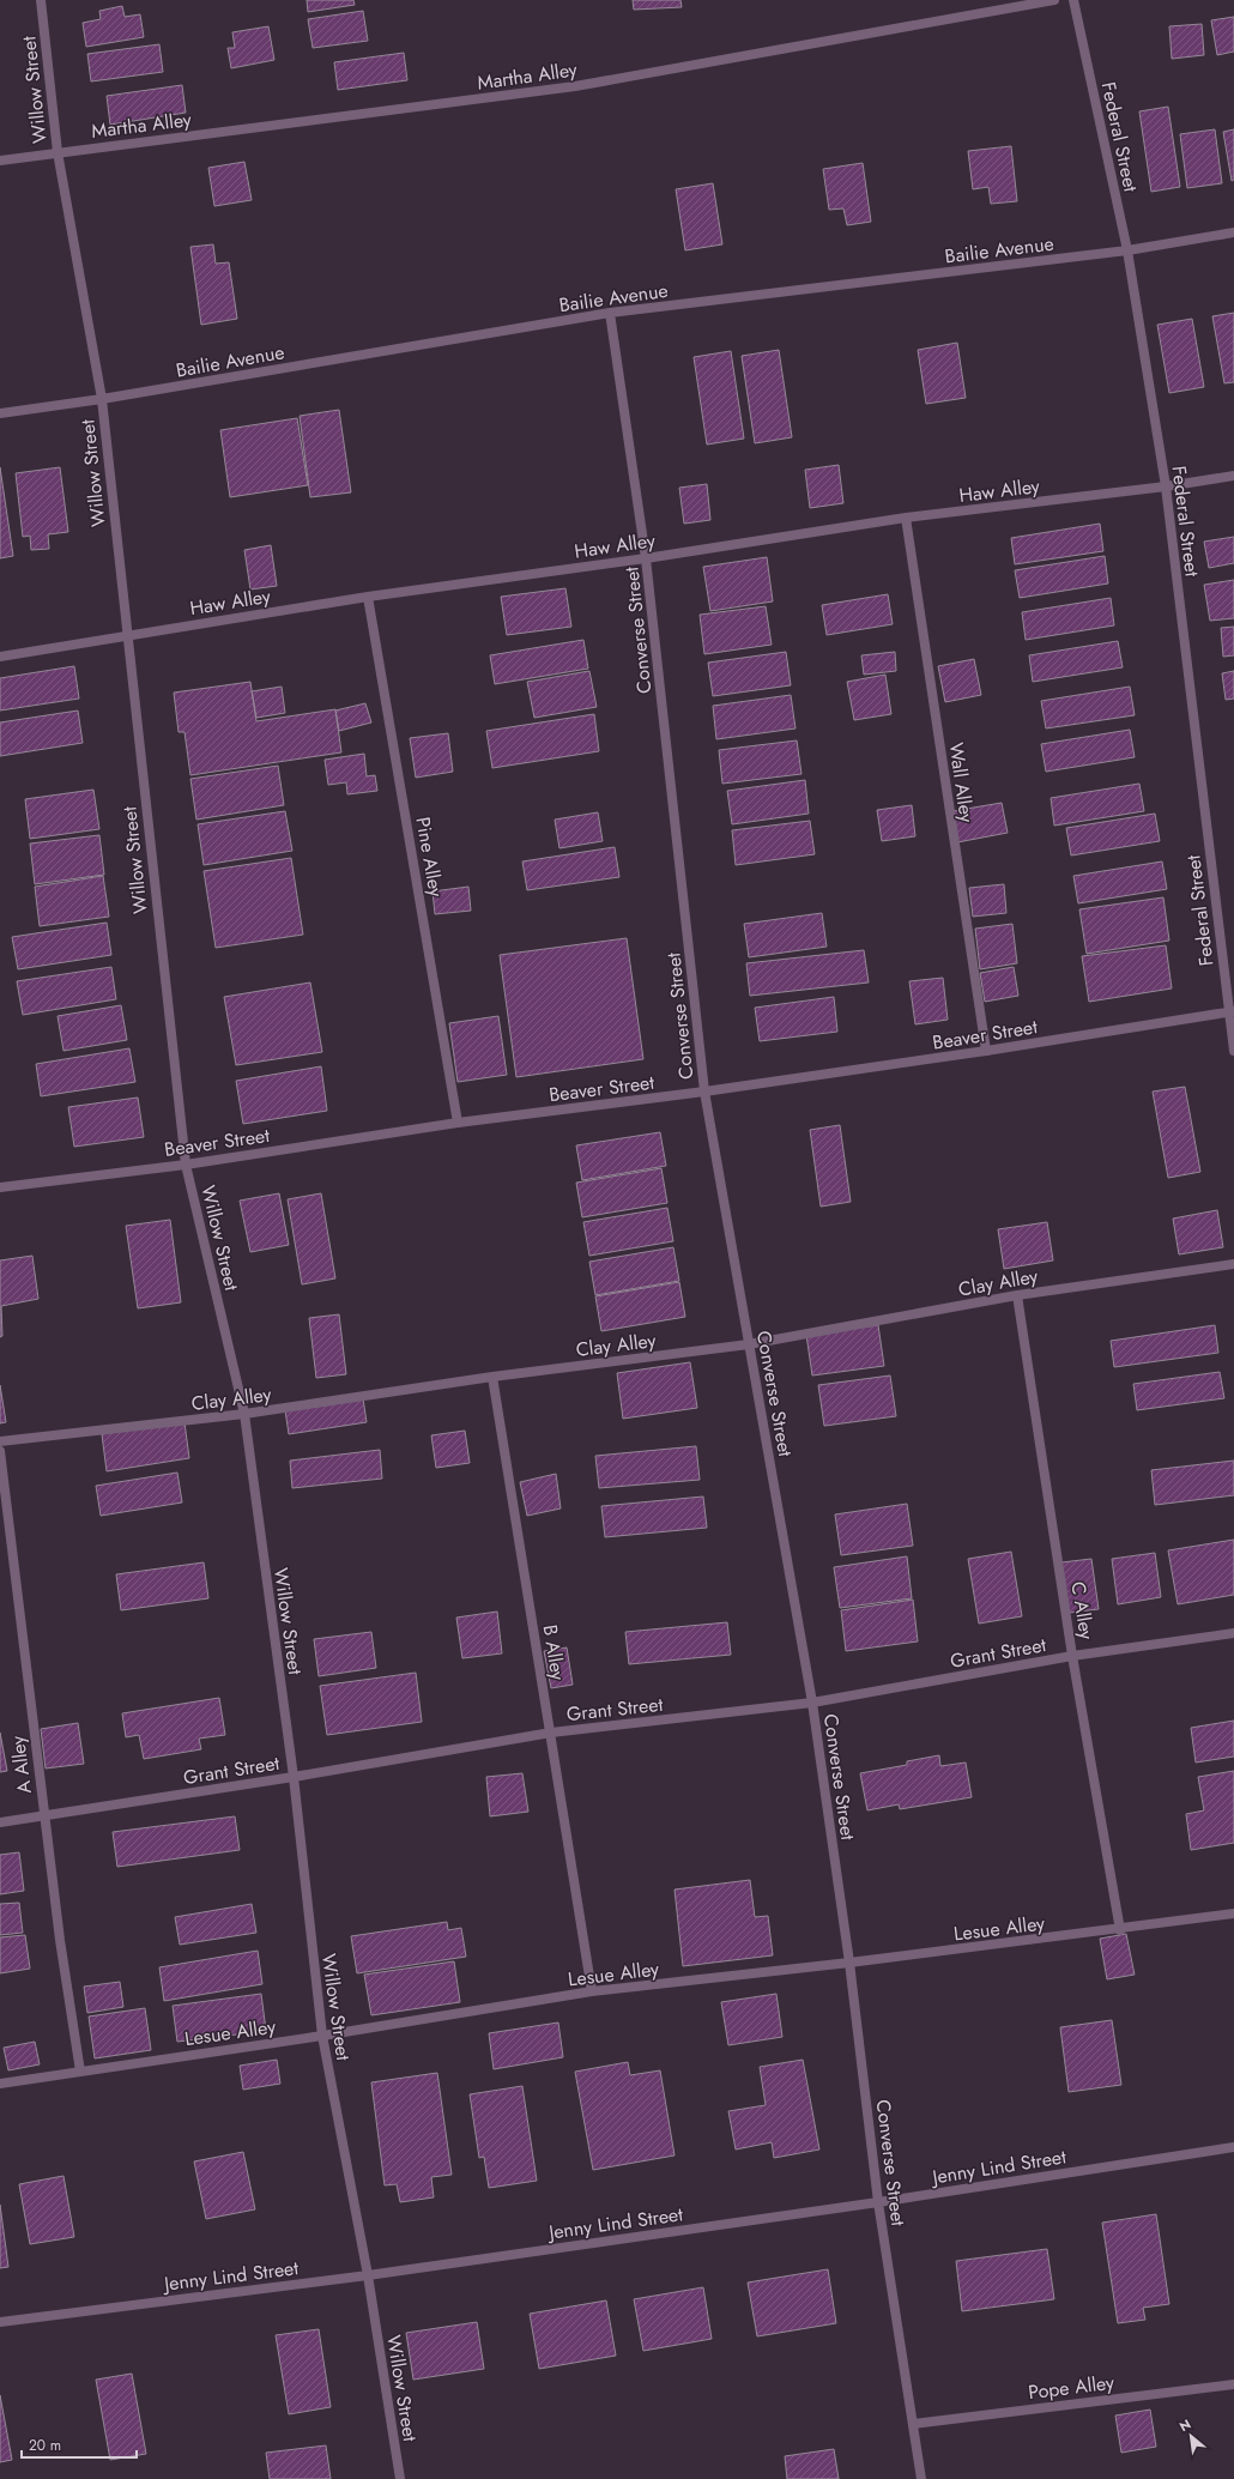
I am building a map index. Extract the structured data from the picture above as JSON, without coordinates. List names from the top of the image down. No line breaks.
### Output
{"streets":{"street":["Martha Alley","Willow Street","Federal Street","Bailie Avenue","Haw Alley","Converse Street","Wall Alley","Pine Alley","Beaver Street","Clay Alley","C Alley","B Alley","Grant Street","A Alley","Lesue Alley","Jenny Lind Street","Pope Alley"]},"crossings":[["Martha Alley","Willow Street"],["Willow Street","Bailie Avenue"],["Willow Street","Haw Alley"],["Willow Street","Beaver Street"],["Willow Street","Clay Alley"],["Willow Street","Grant Street"],["Willow Street","Lesue Alley"],["Willow Street","Jenny Lind Street"],["Federal Street","Bailie Avenue"],["Federal Street","Haw Alley"],["Federal Street","Beaver Street"],["Bailie Avenue","Converse Street"],["Haw Alley","Converse Street"],["Haw Alley","Wall Alley"],["Haw Alley","Pine Alley"],["Converse Street","Beaver Street"],["Converse Street","Clay Alley"],["Converse Street","Grant Street"],["Converse Street","Lesue Alley"],["Converse Street","Jenny Lind Street"],["Converse Street","Pope Alley"],["Wall Alley","Beaver Street"],["Pine Alley","Beaver Street"],["Clay Alley","C Alley"],["Clay Alley","B Alley"],["C Alley","Grant Street"],["C Alley","Lesue Alley"],["B Alley","Grant Street"],["B Alley","Lesue Alley"],["Grant Street","A Alley"],["A Alley","Lesue Alley"]],"scale_bar":"20 m","north":"top left"}
